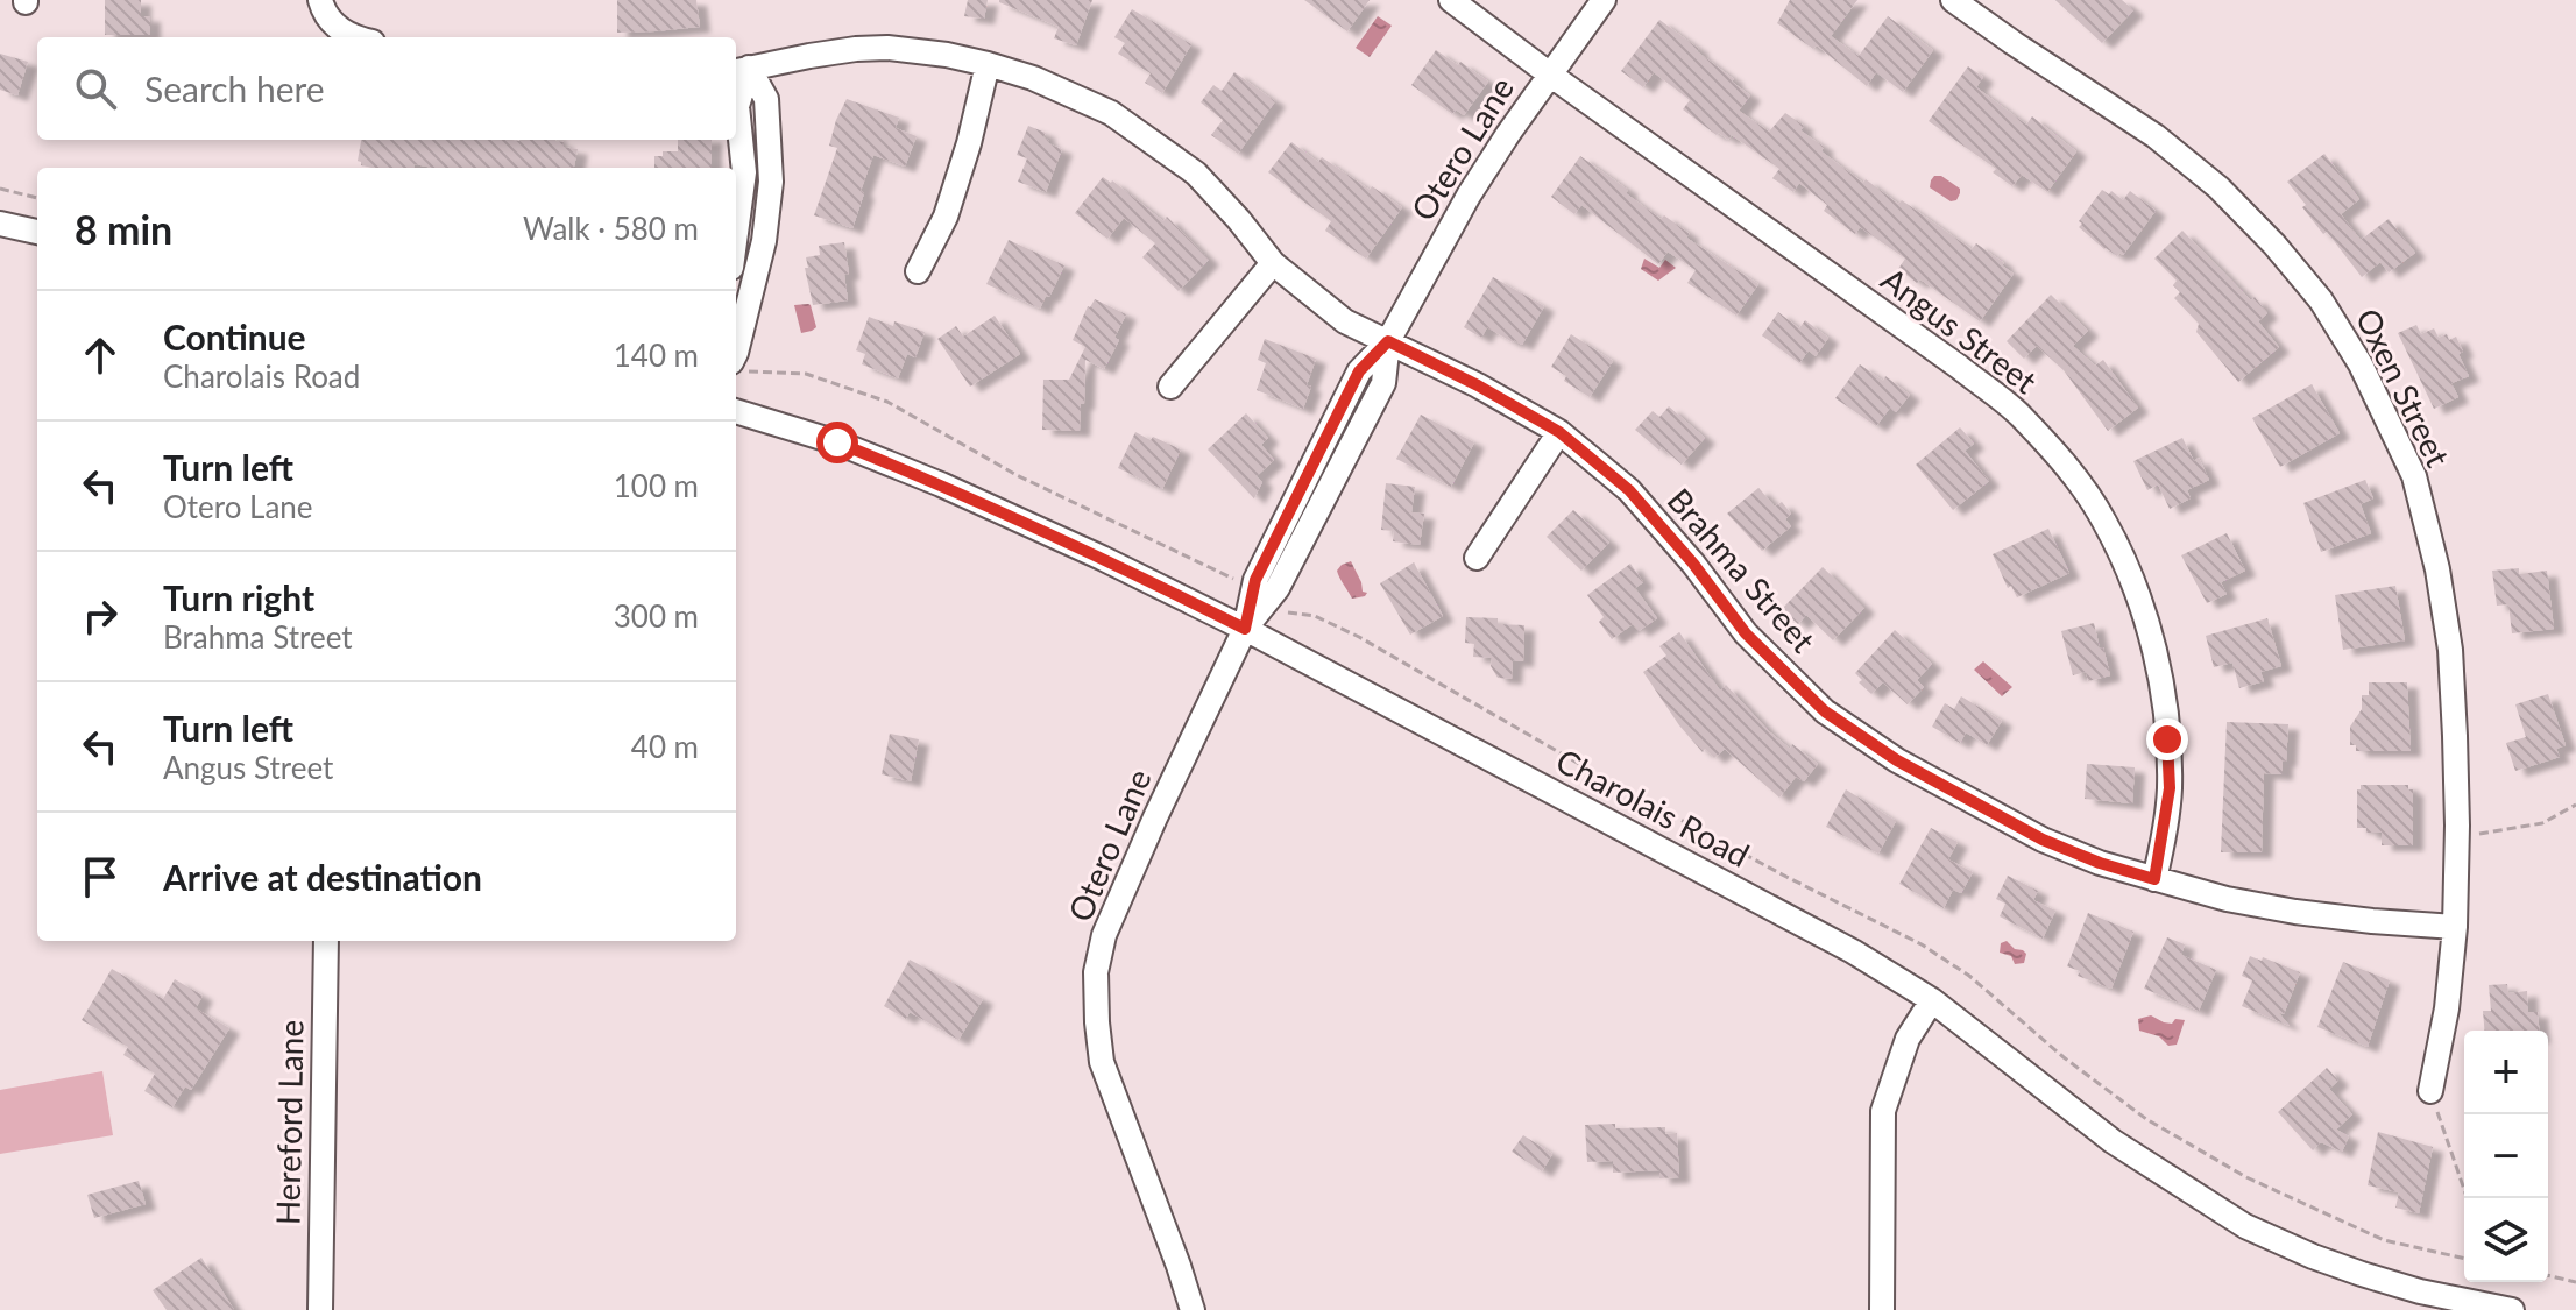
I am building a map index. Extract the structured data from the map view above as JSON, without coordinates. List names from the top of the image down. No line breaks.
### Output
{"streets":{"street":["Otero Lane","Angus Street","Oxen Street","Brahma Street","Charolais Road","Hereford Lane"]},"crossings":[["Otero Lane","Angus Street"],["Otero Lane","Brahma Street"],["Otero Lane","Charolais Road"],["Angus Street","Brahma Street"],["Oxen Street","Brahma Street"]],"page":{"search":"Search here","heading":["8 min","Walk · 580 m"],"list":[["Continue","Charolais Road","140 m"],["Turn left","Otero Lane","100 m"],["Turn right","Brahma Street","300 m"],["Turn left","Angus Street","40 m"],"Arrive at destination"],"map_buttons":["+","−"]}}
